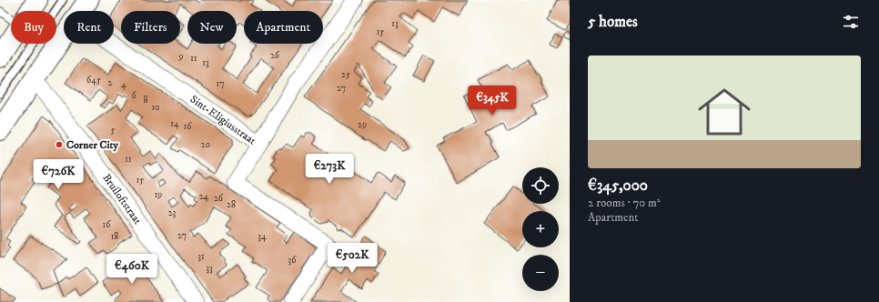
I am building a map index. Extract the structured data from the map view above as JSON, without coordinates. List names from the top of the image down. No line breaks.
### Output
{"streets":{"street":["Sint-Eligiusstraat","Bruiloftstraat"]},"places":["Corner City"],"house_numbers":["13","15","26","9","11","13","25","645","2","17","4","27","6","8","10","14","29","16","5","20","11","15","19","24","26","28","23","16","27","18","34","31","36","33"],"page":{"heading":"5 homes","chip":["Buy","Rent","Filters","New","Apartment"],"list":[{"name":"€345,000","note":"2 rooms · 70 m² · Apartment"}],"price":["€345K","€273K","€726K","€502K","€460K"],"map_buttons":["+","−"]}}
